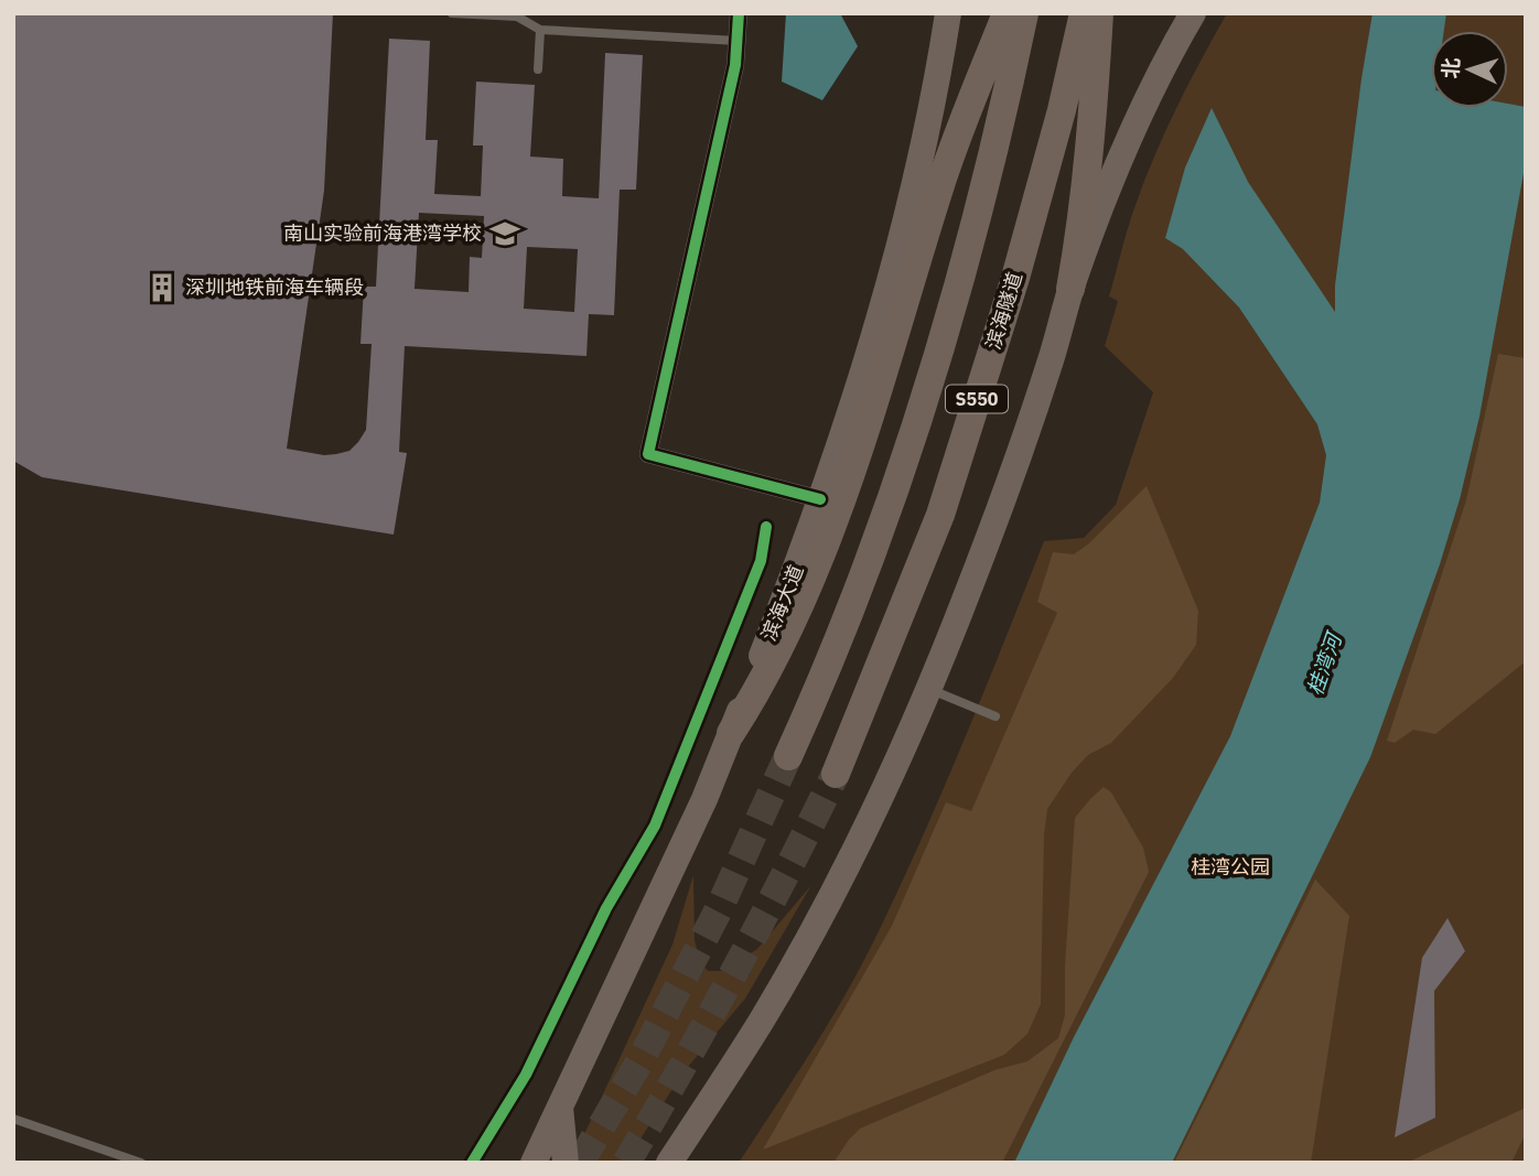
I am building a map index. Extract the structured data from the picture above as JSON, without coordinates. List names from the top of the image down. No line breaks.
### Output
{"streets":{"highway":["滨海隧道","S550"],"main road":["滨海大道"]},"water":["桂湾河"],"parks":["桂湾公园"],"places":{"school or university":["南山实验前海港湾学校"],"building":["深圳地铁前海车辆段"]},"north":"left"}
